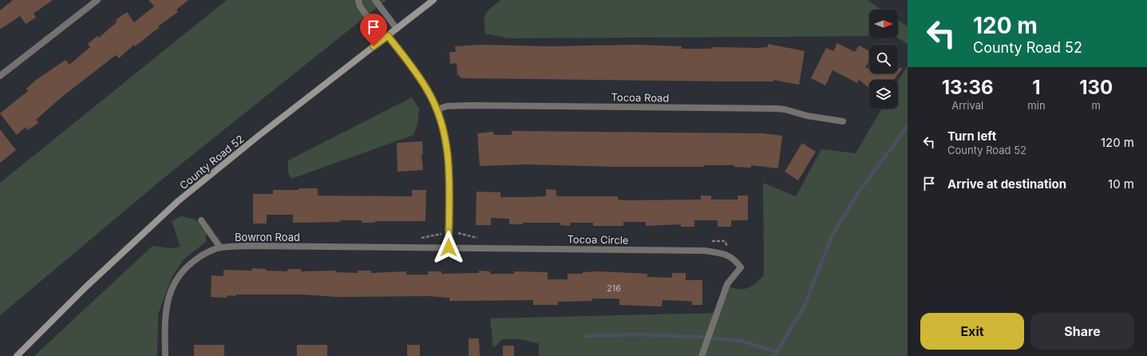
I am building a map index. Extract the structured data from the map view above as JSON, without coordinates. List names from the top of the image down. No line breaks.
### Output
{"streets":{"main road":["County Road 52"],"street":["Tocoa Road","Bowron Road","Tocoa Circle"]},"crossings":[["Bowron Road","Tocoa Circle"]],"house_numbers":["216"],"north":"right","page":{"turn":["120 m","County Road 52"],"eta":["13:36","Arrival","1","min","130","m"],"list":[{"name":"Turn left","note":"County Road 52","value":"120 m"},{"name":"Arrive at destination","value":"10 m"}],"buttons":["Exit","Share"]}}
